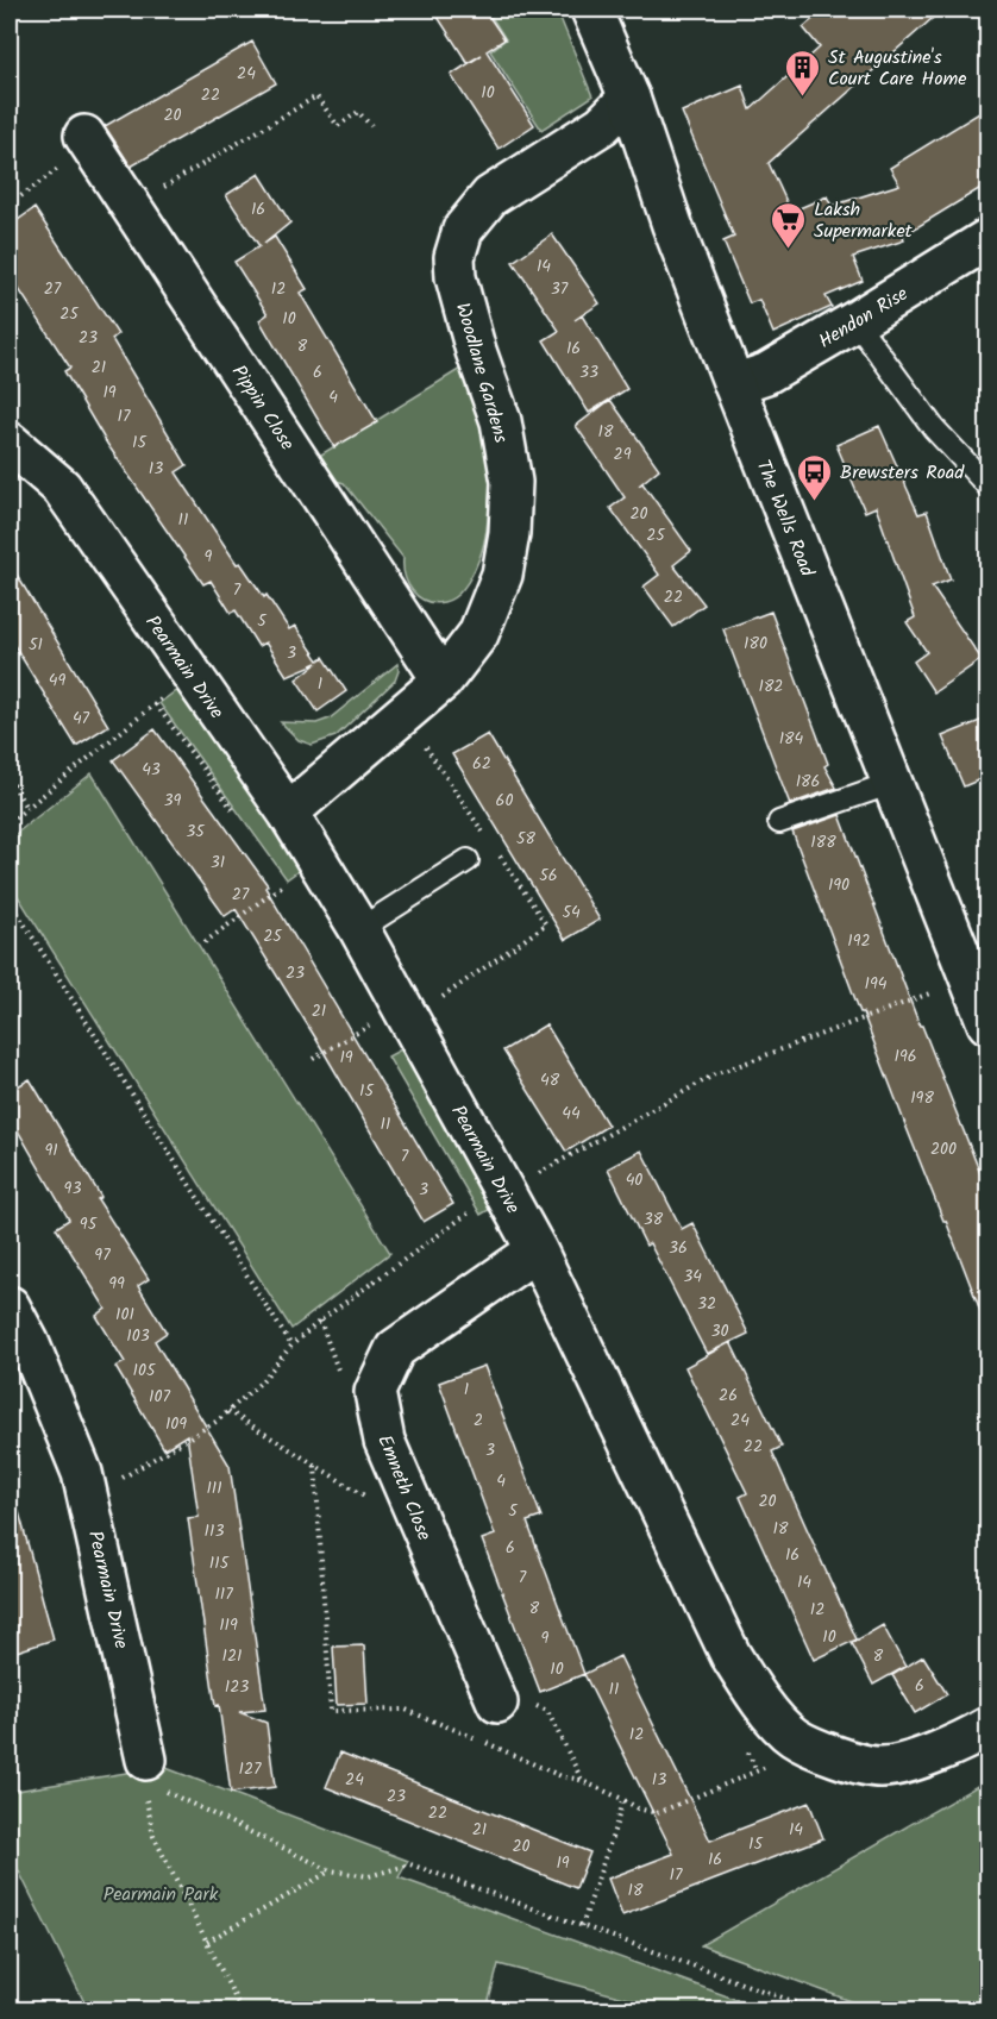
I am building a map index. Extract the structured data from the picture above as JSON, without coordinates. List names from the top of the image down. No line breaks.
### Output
{"streets":{"street":["Hendon Rise","Woodlane Gardens","Pippin Close","The Wells Road","Pearmain Drive","Emneth Close"]},"crossings":[["Hendon Rise","The Wells Road"],["Woodlane Gardens","Pippin Close"],["Woodlane Gardens","The Wells Road"],["Woodlane Gardens","Pearmain Drive"],["Pearmain Drive","Emneth Close"]],"parks":["Pearmain Park"],"places":{"building":["St Augustine's Court Care Home"],"supermarket":["Laksh Supermarket"],"bus stop":["Brewsters Road"]},"house_numbers":["24","10","22","20","16","14","27","12","37","25","10","23","8","16","21","6","33","19","4","17","18","15","29","13","20","11","25","9","7","22","5","180","51","3","49","1","182","47","184","62","43","186","39","60","35","58","188","31","56","190","27","54","25","192","23","194","21","196","19","48","15","198","44","11","200","91","7","40","93","3","38","95","36","97","34","99","32","101","30","103","105","1","26","107","2","24","109","22","3","4","111","20","5","18","113","6","16","115","7","14","117","8","12","119","10","9","121","8","10","6","123","11","12","127","24","13","23","22","21","14","15","20","16","19","17","18"]}
